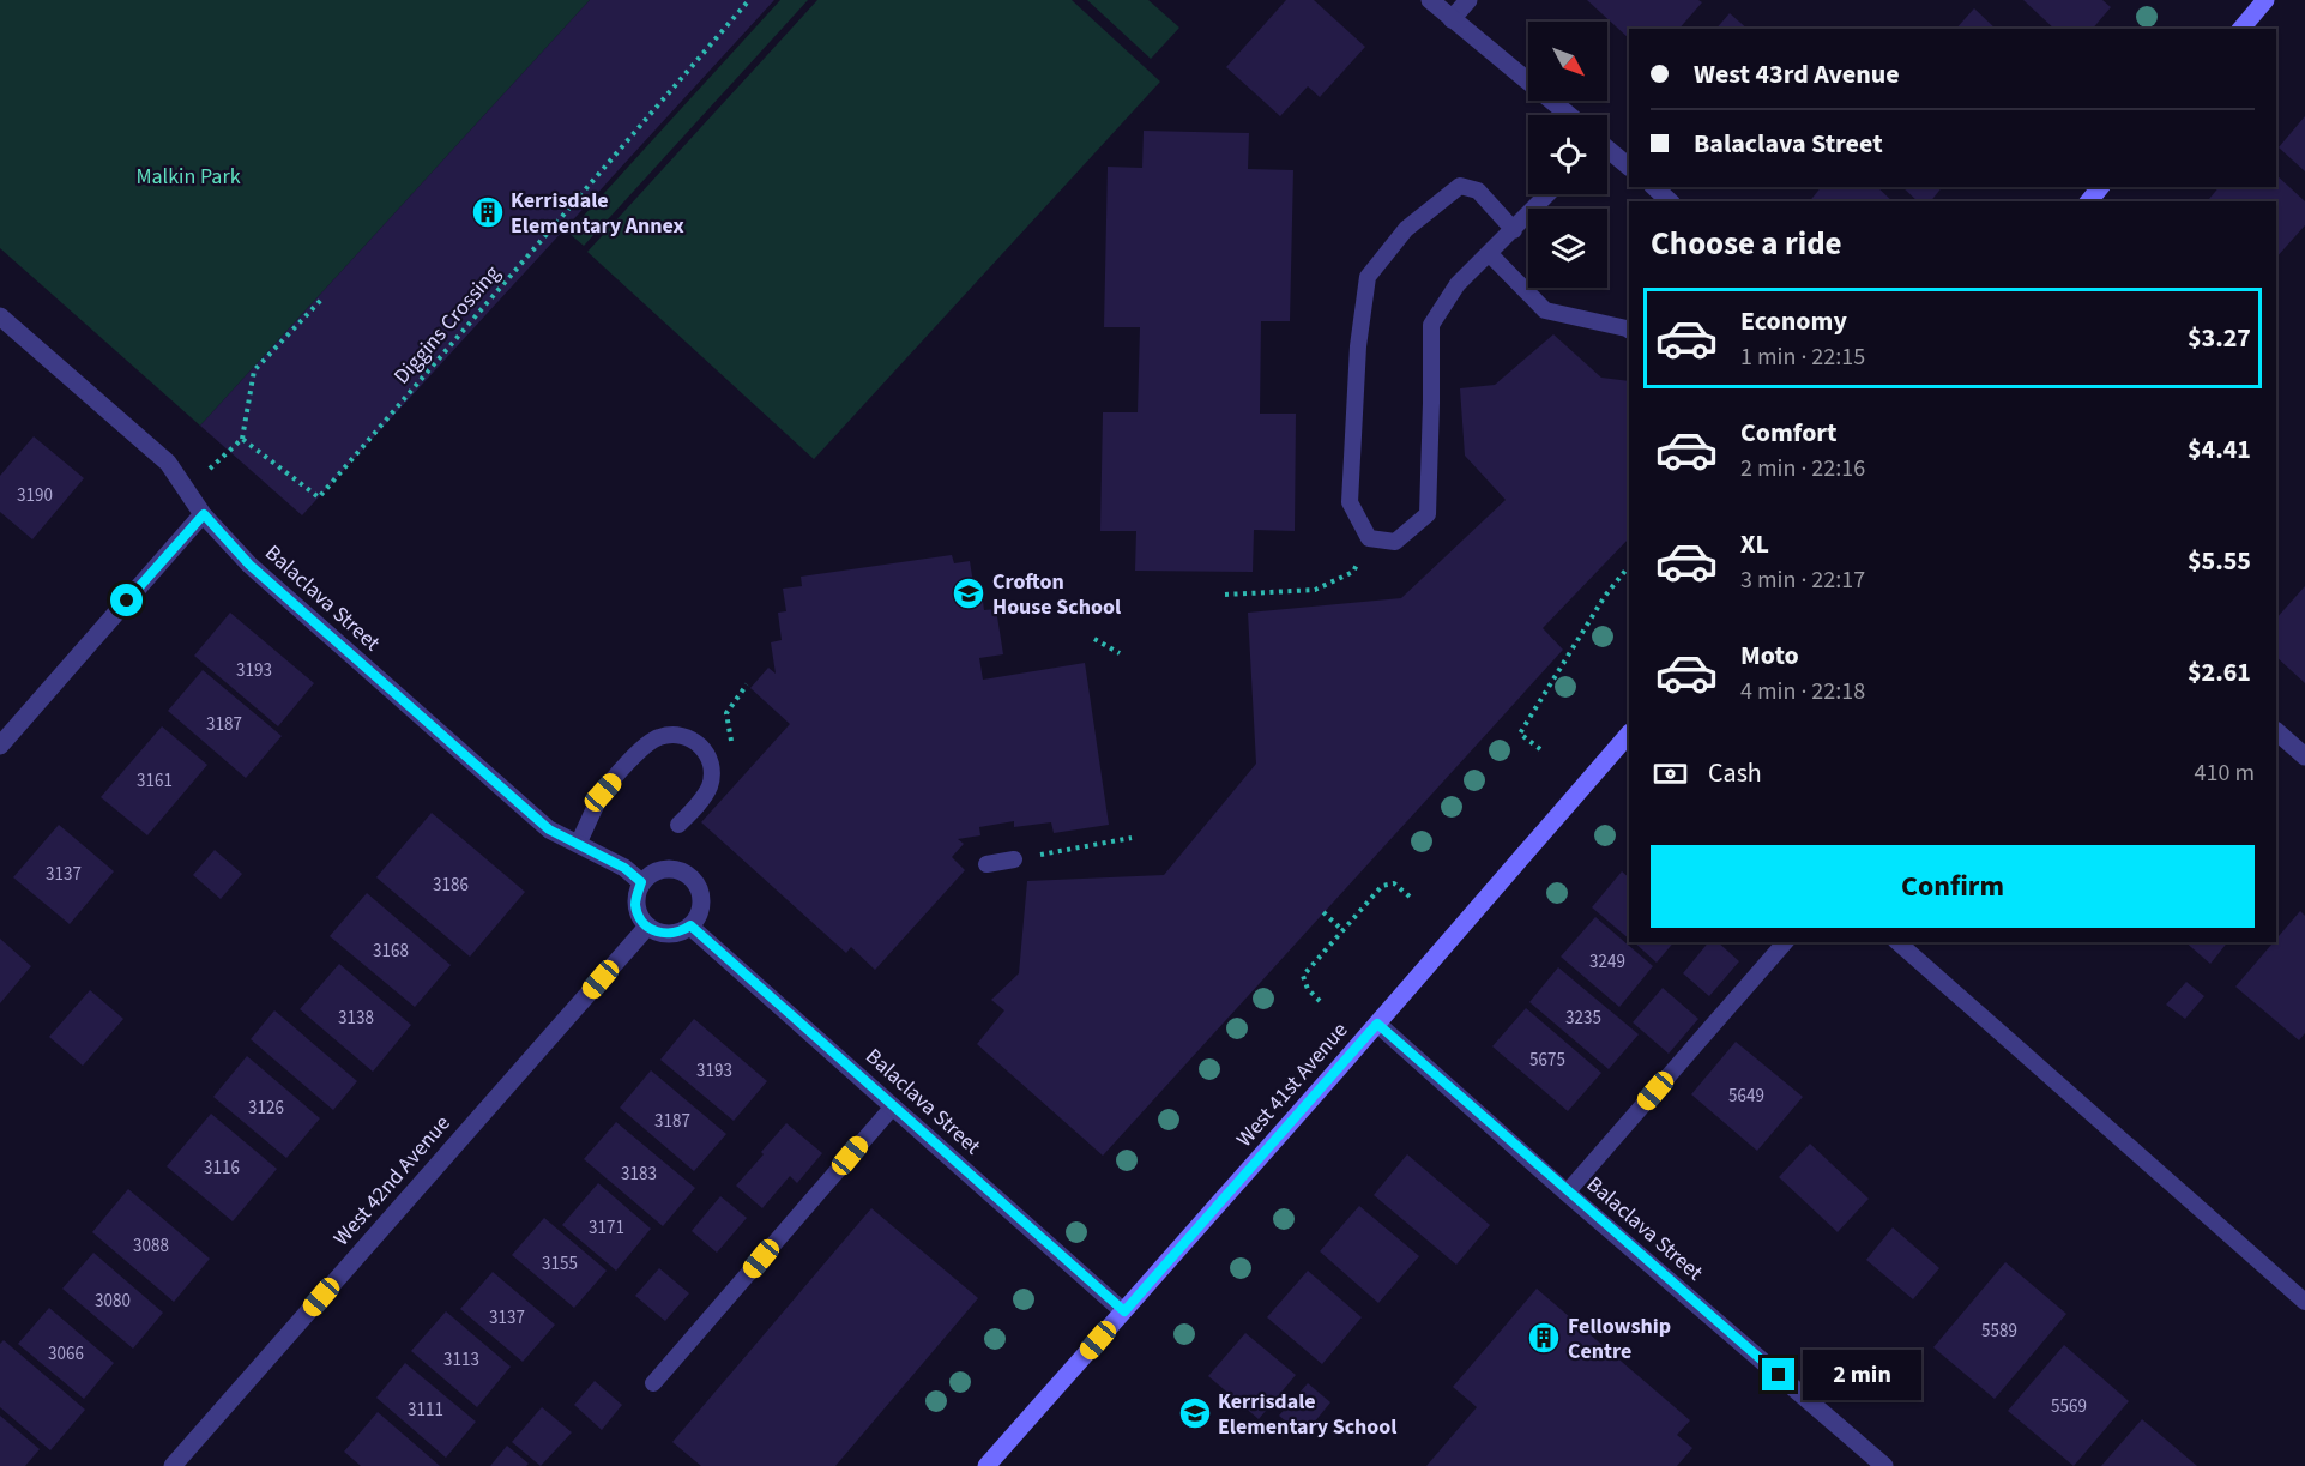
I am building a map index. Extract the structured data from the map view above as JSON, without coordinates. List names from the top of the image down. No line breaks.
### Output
{"streets":{"main road":["West 41st Avenue"],"street":["Balaclava Street","West 42nd Avenue"],"path":["Diggins Crossing"]},"crossings":[["Balaclava Street","West 41st Avenue"],["Balaclava Street","West 42nd Avenue"]],"parks":["Malkin Park"],"places":{"building":["Kerrisdale Elementary Annex","Fellowship Centre"],"school or university":["Crofton House School","Kerrisdale Elementary School"]},"house_numbers":["3190","3193","3187","3161","3137","3186","3168","3249","3138","3235","5675","3193","5649","3126","3187","3116","3183","3171","3088","3155","3080","3137","5589","3066","3113","5569","3111"],"north":"bottom right","page":{"banner":["West 43rd Avenue","Balaclava Street"],"heading":"Choose a ride","list":[{"name":"Economy","note":"1 min · 22:15","value":"$3.27"},{"name":"Comfort","note":"2 min · 22:16","value":"$4.41"},{"name":"XL","note":"3 min · 22:17","value":"$5.55"},{"name":"Moto","note":"4 min · 22:18","value":"$2.61"}],"pay":["Cash","410 m"],"buttons":"Confirm","bubble":"2 min"}}
